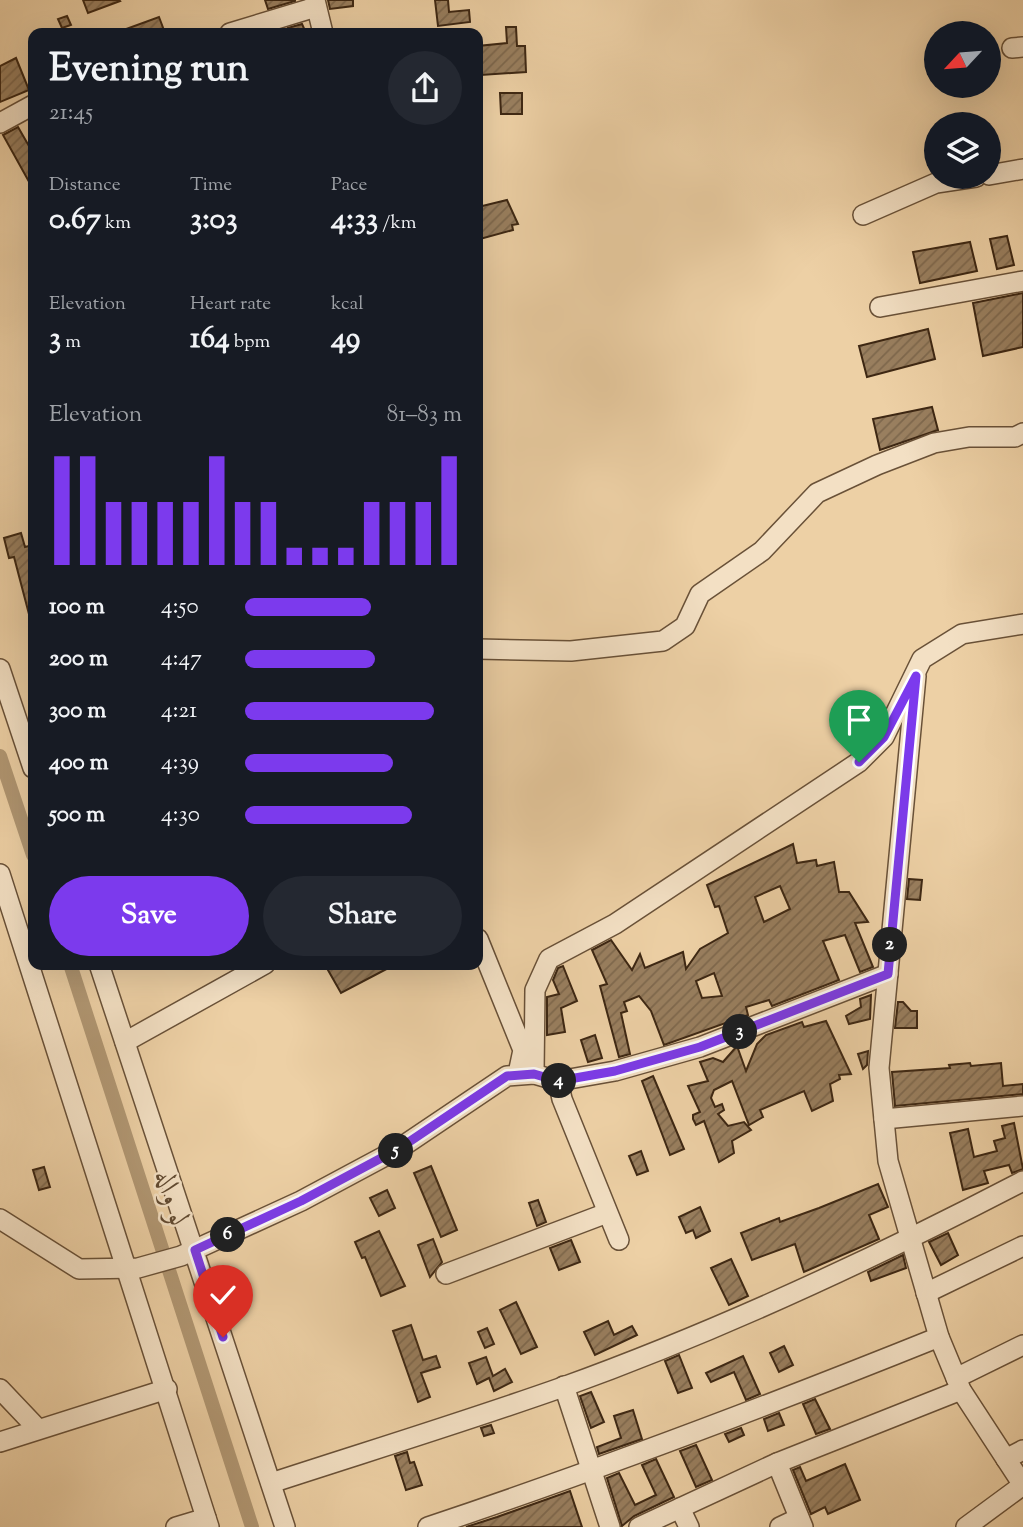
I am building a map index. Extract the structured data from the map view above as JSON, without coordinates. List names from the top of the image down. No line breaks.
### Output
{"water":["لو واله"],"north":"bottom left","page":{"heading":["Evening run","21:45"],"stats":[["Distance","0.67 km"],["Time","3:03"],["Pace","4:33 /km"],["Elevation","3 m"],["Heart rate","164 bpm"],["kcal","49"]],"chart":["Elevation","81–83 m"],"list":[{"name":"100 m","note":"4:50"},{"name":"200 m","note":"4:47"},{"name":"300 m","note":"4:21"},{"name":"400 m","note":"4:39"},{"name":"500 m","note":"4:30"}],"buttons":["Save","Share"],"pins":["2","3","4","5","6"]}}
